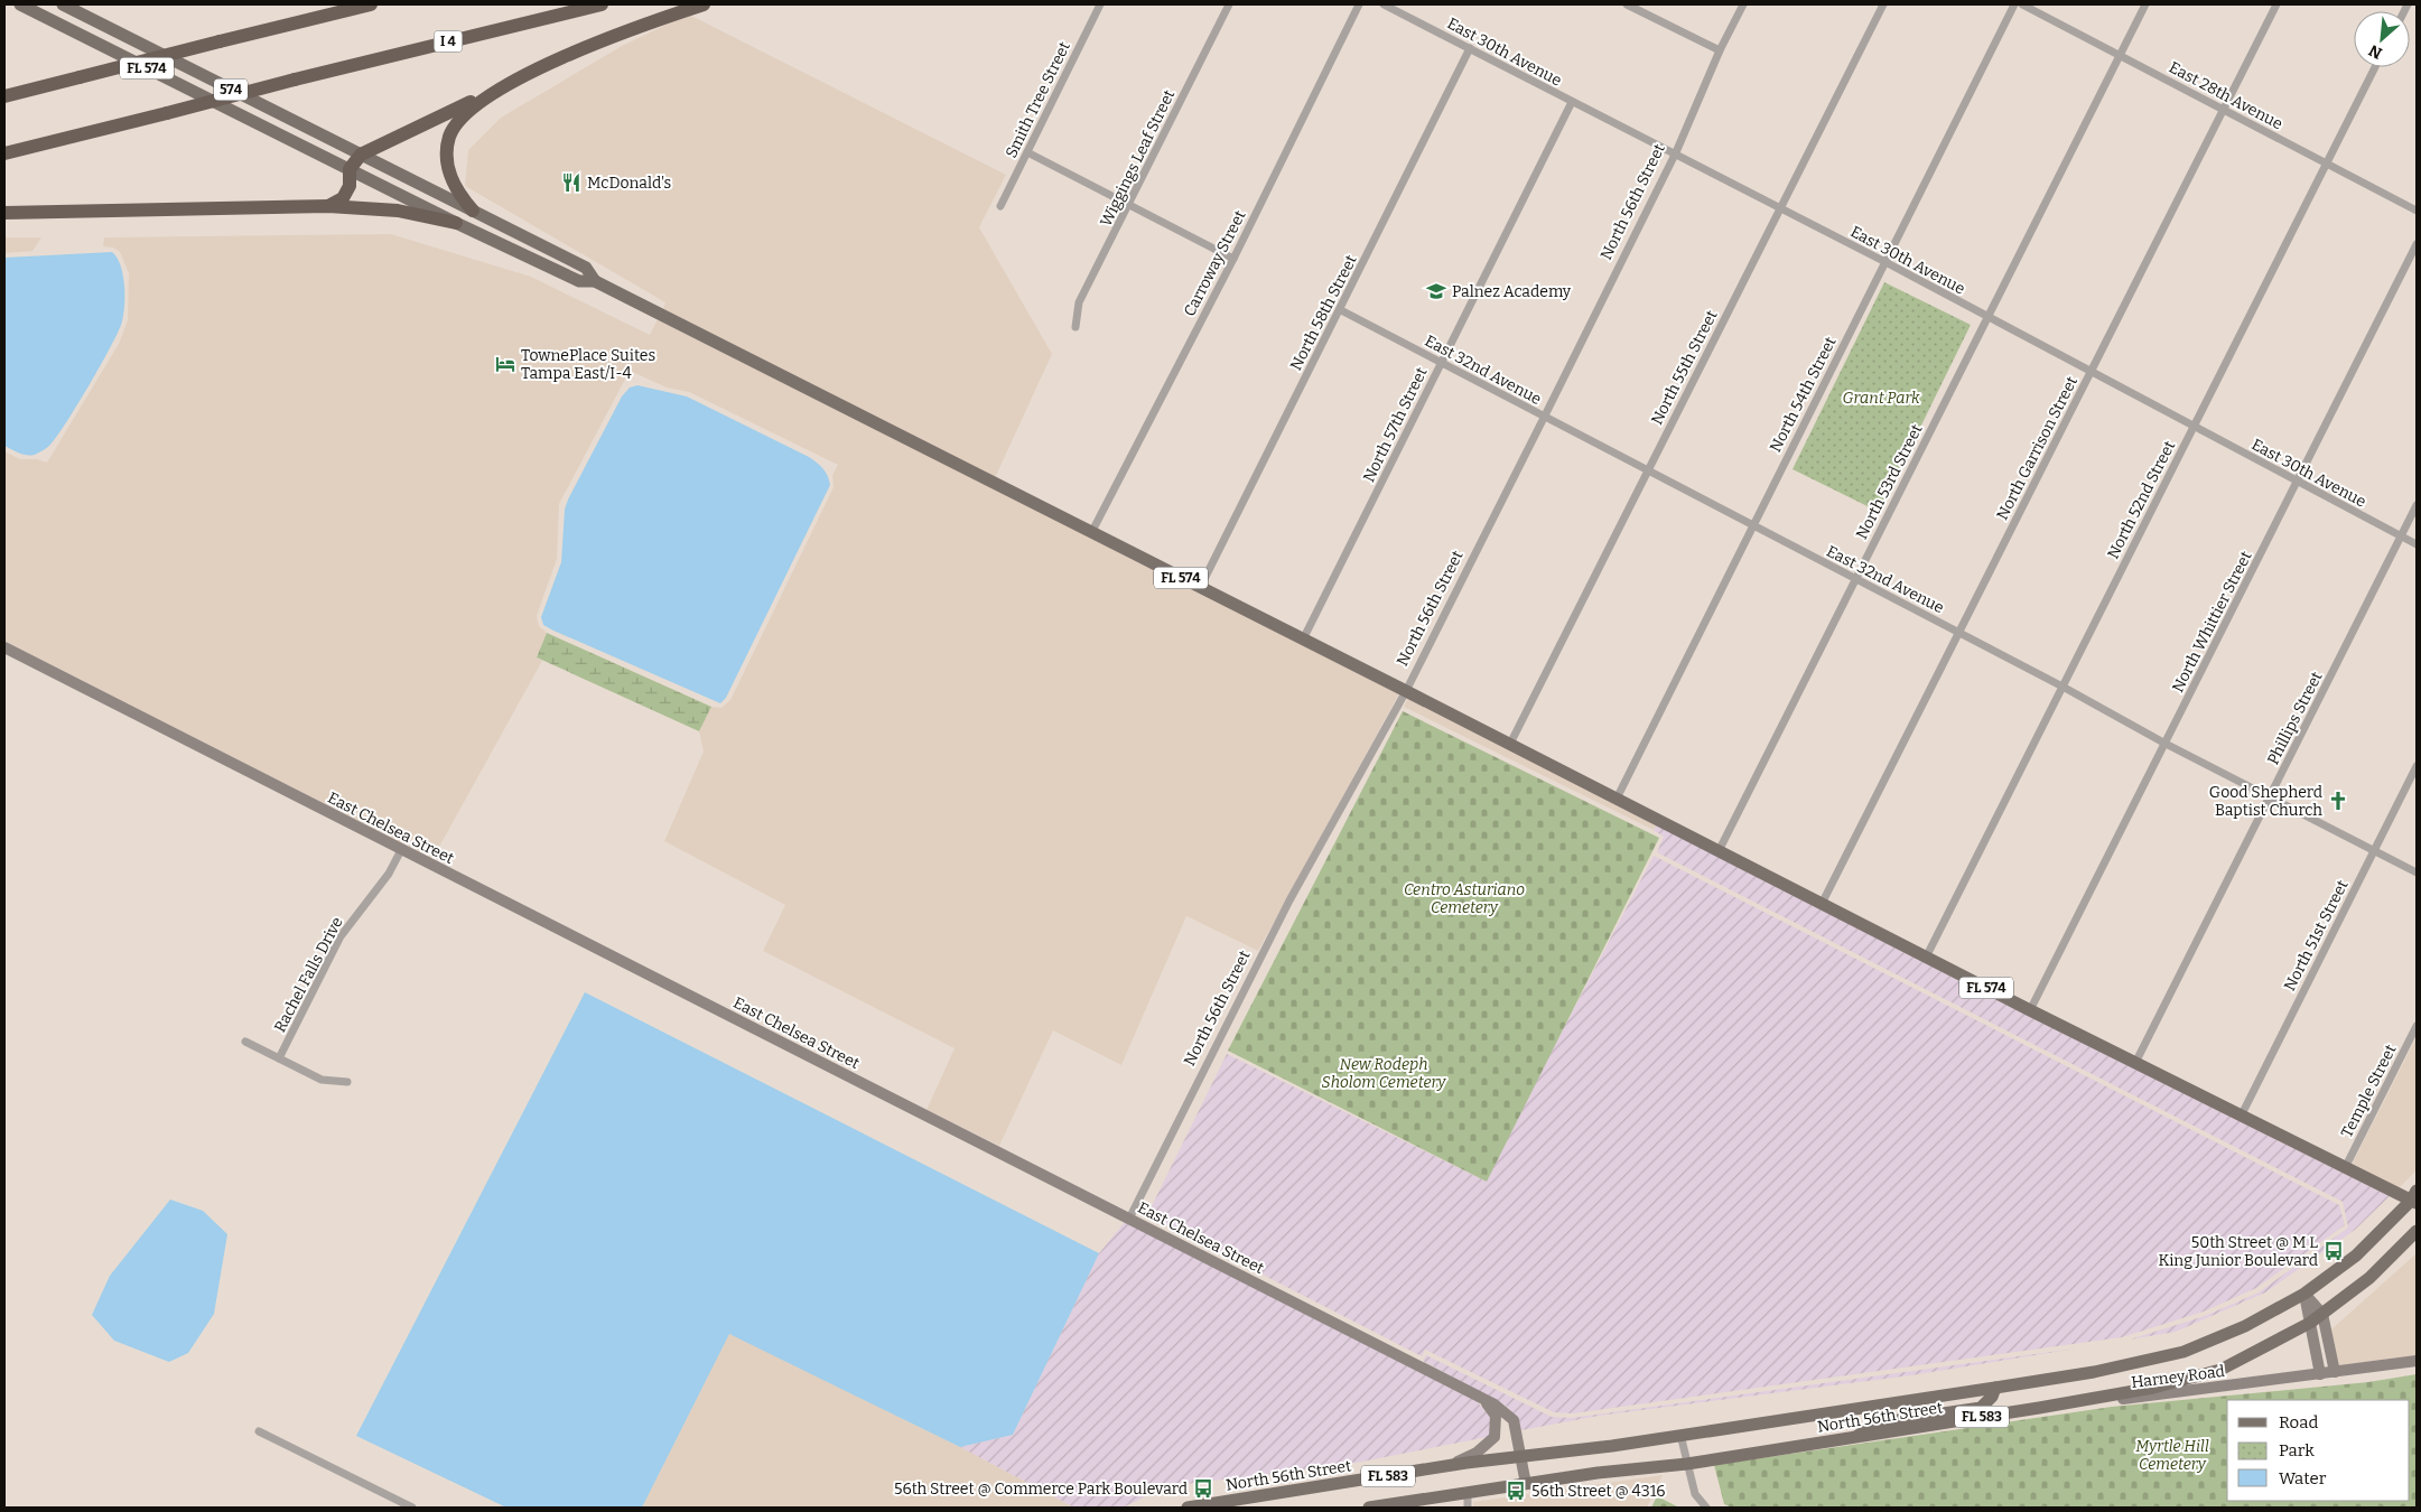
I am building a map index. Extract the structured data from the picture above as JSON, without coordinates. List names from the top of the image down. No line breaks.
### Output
{"streets":{"highway":["I 4"],"main road":["FL 574","574","North 56th Street","FL 583"],"street":["East 30th Avenue","East 28th Avenue","Smith Tree Street","Wiggings Leaf Street","Carroway Street","North 58th Street","North 55th Street","East 32nd Avenue","North 54th Street","North 57th Street","North Garrison Street","North 53rd Street","North 52nd Street","North Whittier Street","Phillips Street","East Chelsea Street","North 51st Street","Rachel Falls Drive","Temple Street","Harney Road"]},"crossings":[["East 30th Avenue","North 56th Street"],["East 30th Avenue","North 58th Street"],["East 30th Avenue","North 55th Street"],["East 30th Avenue","North 54th Street"],["East 30th Avenue","North 57th Street"],["East 30th Avenue","North Garrison Street"],["East 30th Avenue","North 53rd Street"],["East 30th Avenue","North 52nd Street"],["East 30th Avenue","North Whittier Street"],["East 30th Avenue","Phillips Street"],["FL 574","574"],["FL 574","North 56th Street"],["FL 574","Carroway Street"],["FL 574","North 58th Street"],["FL 574","North 55th Street"],["FL 574","North 54th Street"],["FL 574","North 57th Street"],["FL 574","North Garrison Street"],["FL 574","North 53rd Street"],["FL 574","North 52nd Street"],["FL 574","North Whittier Street"],["FL 574","Phillips Street"],["FL 574","North 51st Street"],["FL 574","Temple Street"],["FL 574","FL 583"],["East 28th Avenue","North Garrison Street"],["East 28th Avenue","North 53rd Street"],["East 28th Avenue","North 52nd Street"],["North 56th Street","East 32nd Avenue"],["North 56th Street","East Chelsea Street"],["North 56th Street","Harney Road"],["North 56th Street","FL 583"],["North 58th Street","East 32nd Avenue"],["North 55th Street","East 32nd Avenue"],["East 32nd Avenue","North 54th Street"],["East 32nd Avenue","North 57th Street"],["East 32nd Avenue","North Garrison Street"],["East 32nd Avenue","North 53rd Street"],["East 32nd Avenue","North 52nd Street"],["East 32nd Avenue","North Whittier Street"],["East 32nd Avenue","Phillips Street"],["East 32nd Avenue","North 51st Street"],["East Chelsea Street","Rachel Falls Drive"]],"parks":["Grant Park","Centro Asturiano Cemetery","New Rodeph Sholom Cemetery","Myrtle Hill Cemetery"],"places":{"restaurant":["McDonald's"],"school or university":["Palnez Academy"],"hotel":["TownePlace Suites Tampa East/I-4"],"church":["Good Shepherd Baptist Church"],"bus stop":["50th Street @ M L King Junior Boulevard","56th Street @ Commerce Park Boulevard","56th Street @ 4316"]},"legend":["Road","Park","Water"],"north":"bottom left"}
